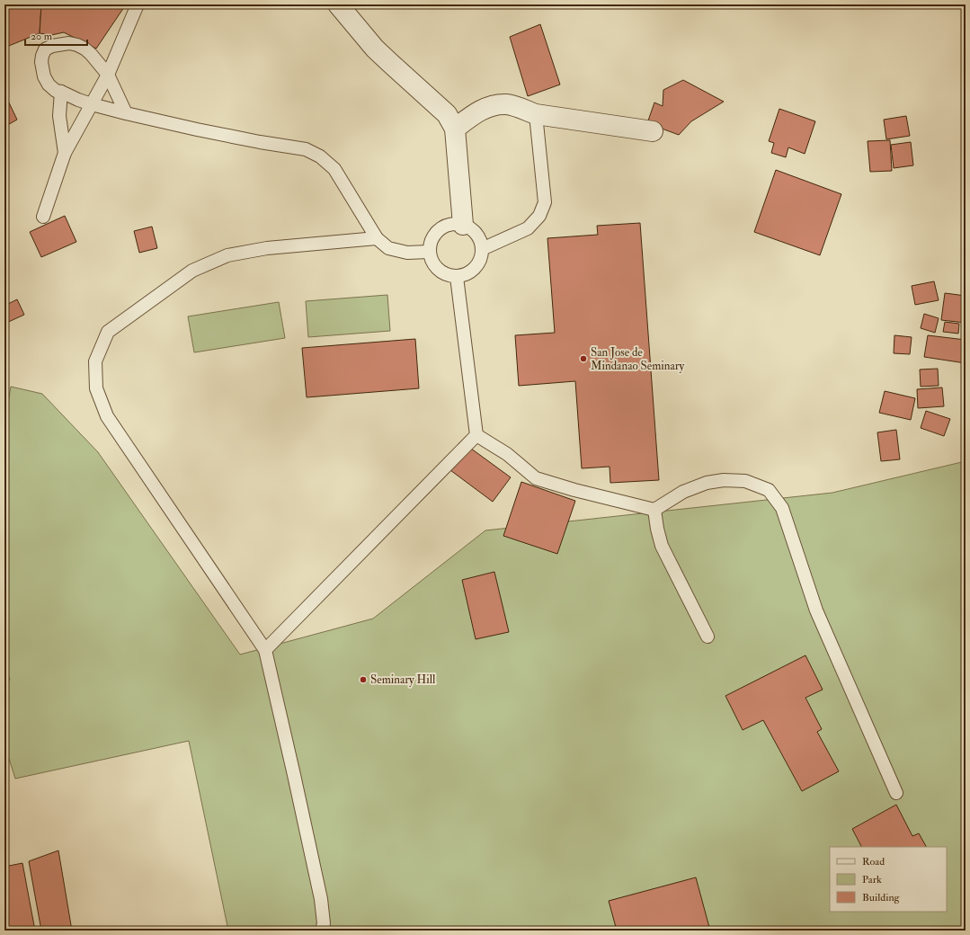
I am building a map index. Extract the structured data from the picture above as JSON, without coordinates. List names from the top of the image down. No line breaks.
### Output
{"places":["San Jose de Mindanao Seminary","Seminary Hill"],"legend":["Road","Park","Building"],"scale_bar":"20 m"}
